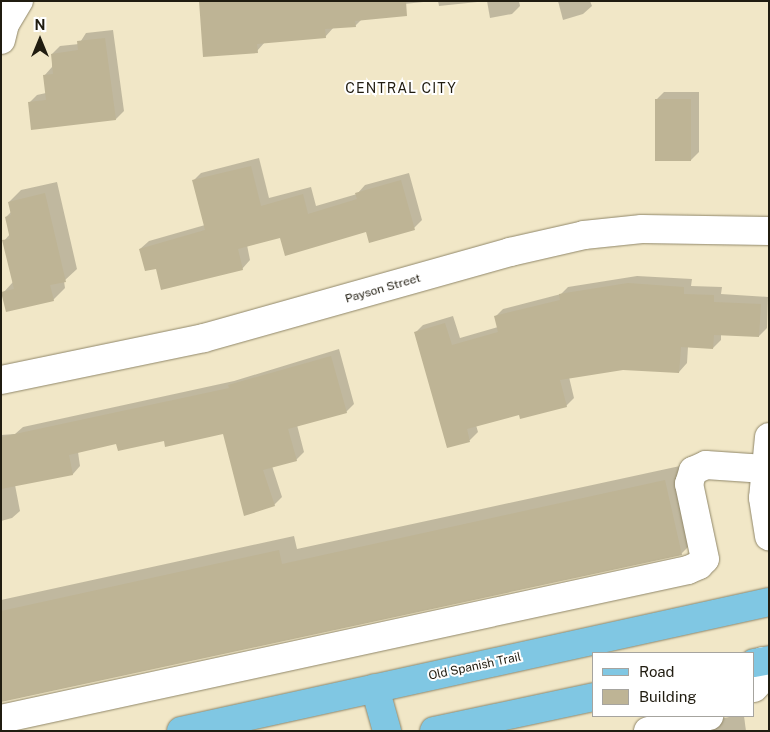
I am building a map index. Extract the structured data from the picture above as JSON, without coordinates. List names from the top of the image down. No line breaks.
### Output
{"streets":{"main road":["Old Spanish Trail"],"street":["Payson Street"]},"districts":["CENTRAL CITY"],"legend":["Road","Building"],"north":"top"}
